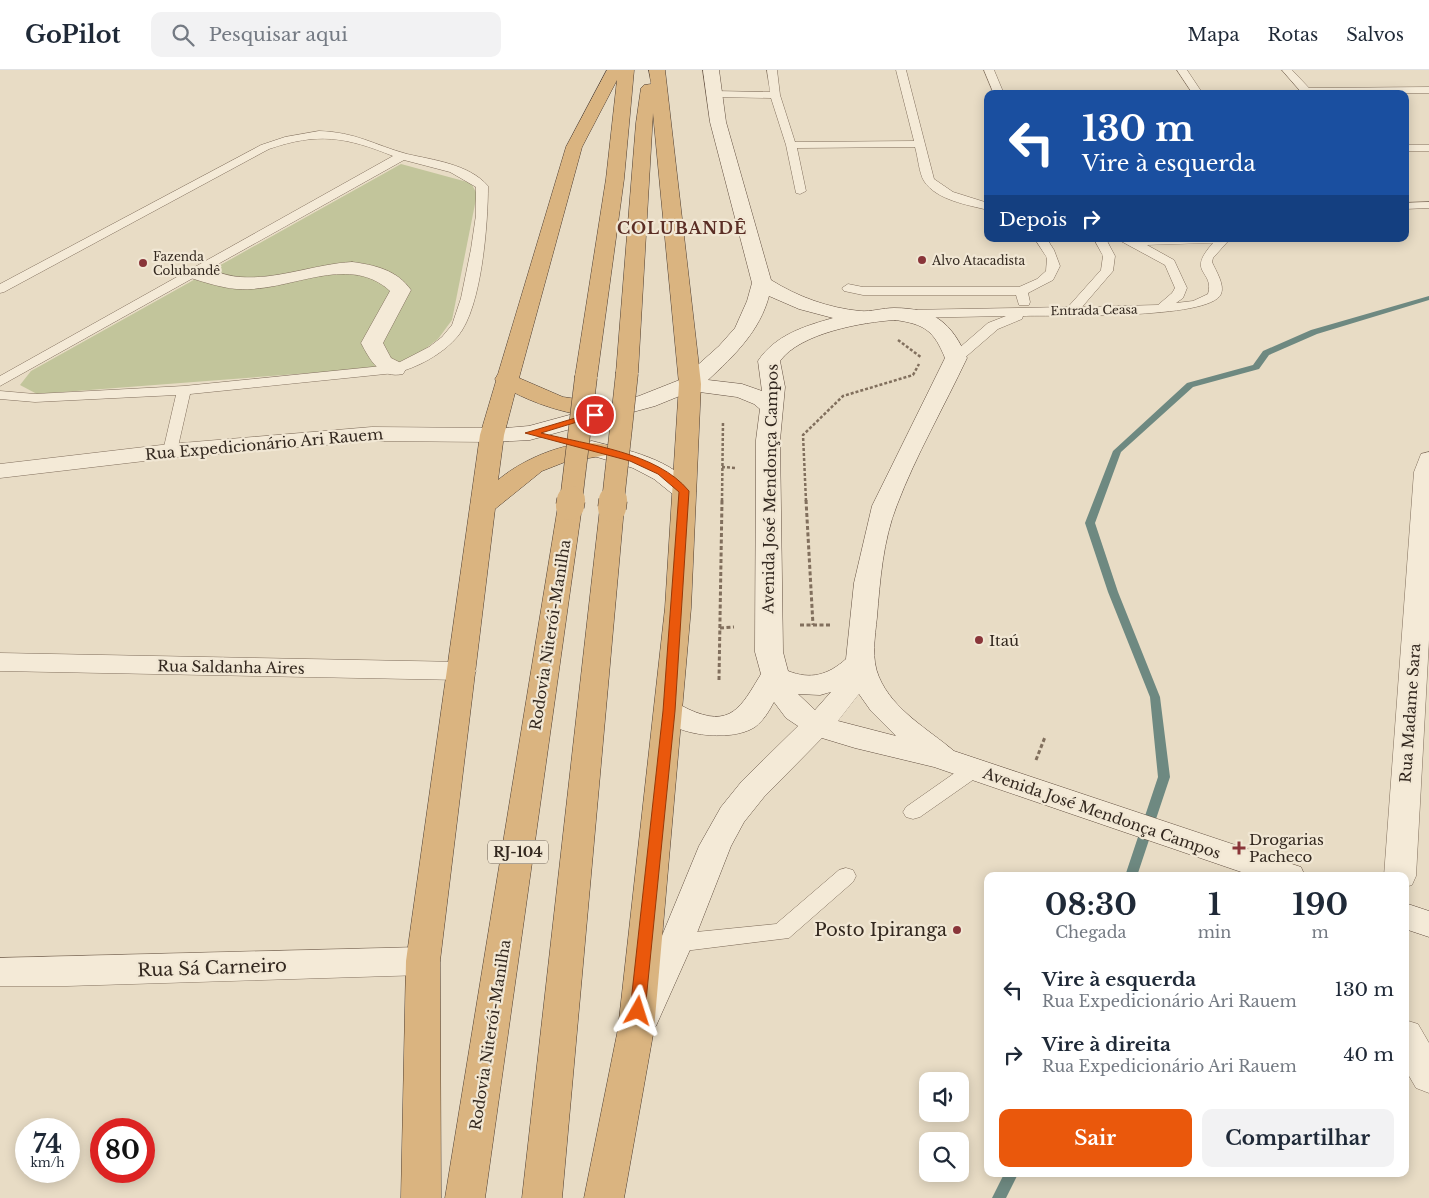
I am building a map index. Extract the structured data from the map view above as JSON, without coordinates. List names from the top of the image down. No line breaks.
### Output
{"streets":{"highway":["Rodovia Niterói-Manilha","RJ-104"],"main road":["Rua Expedicionário Ari Rauem","Avenida José Mendonça Campos","Rua Saldanha Aires","Rua Madame Sara","Rua Sá Carneiro"],"lane":["Entrada Ceasa"]},"crossings":[["Entrada Ceasa","Avenida José Mendonça Campos"],["Rua Expedicionário Ari Rauem","Avenida José Mendonça Campos"]],"districts":["COLUBANDÊ"],"places":{"other":["Alvo Atacadista","Fazenda Colubandê","Itaú","Posto Ipiranga"],"health":["Drogarias Pacheco"]},"page":{"header":"GoPilot","search":"Pesquisar aqui","nav":["Mapa","Rotas","Salvos"],"turn":["130 m","Vire à esquerda"],"then":"Depois","eta":["08:30","Chegada","1","min","190","m"],"list":[{"name":"Vire à esquerda","note":"Rua Expedicionário Ari Rauem","value":"130 m"},{"name":"Vire à direita","note":"Rua Expedicionário Ari Rauem","value":"40 m"}],"buttons":["Sair","Compartilhar"],"speed":"74 km/h","limit":"80"}}
